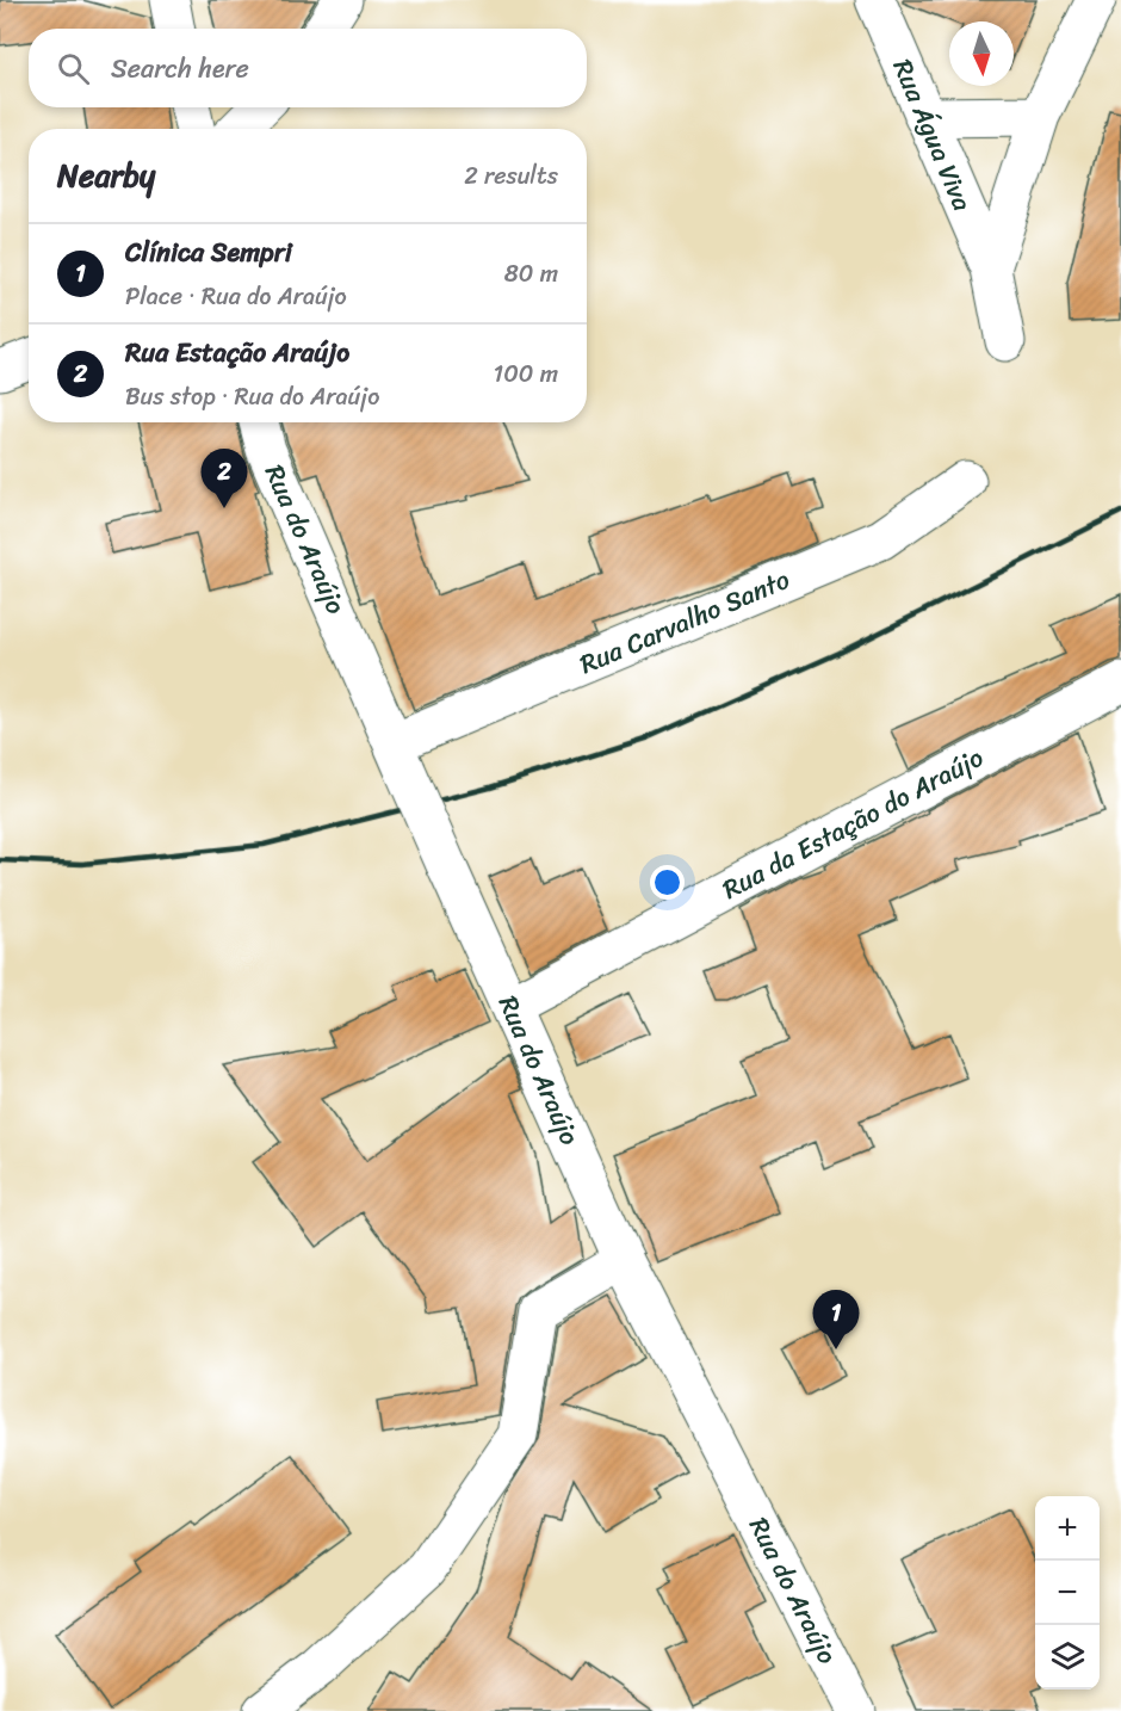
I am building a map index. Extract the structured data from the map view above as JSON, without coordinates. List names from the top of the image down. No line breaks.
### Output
{"streets":{"street":["Rua Água Viva","Rua do Araújo","Rua Carvalho Santo","Rua da Estação do Araújo"]},"crossings":[["Rua do Araújo","Rua Carvalho Santo"],["Rua do Araújo","Rua da Estação do Araújo"]],"north":"bottom","page":{"search":"Search here","heading":["Nearby","2 results"],"list":[{"mark":"1","name":"Clínica Sempri","note":"Place · Rua do Araújo","value":"80 m"},{"mark":"2","name":"Rua Estação Araújo","note":"Bus stop · Rua do Araújo","value":"100 m"}],"pins":["2","1"],"map_buttons":["+","−"]}}
